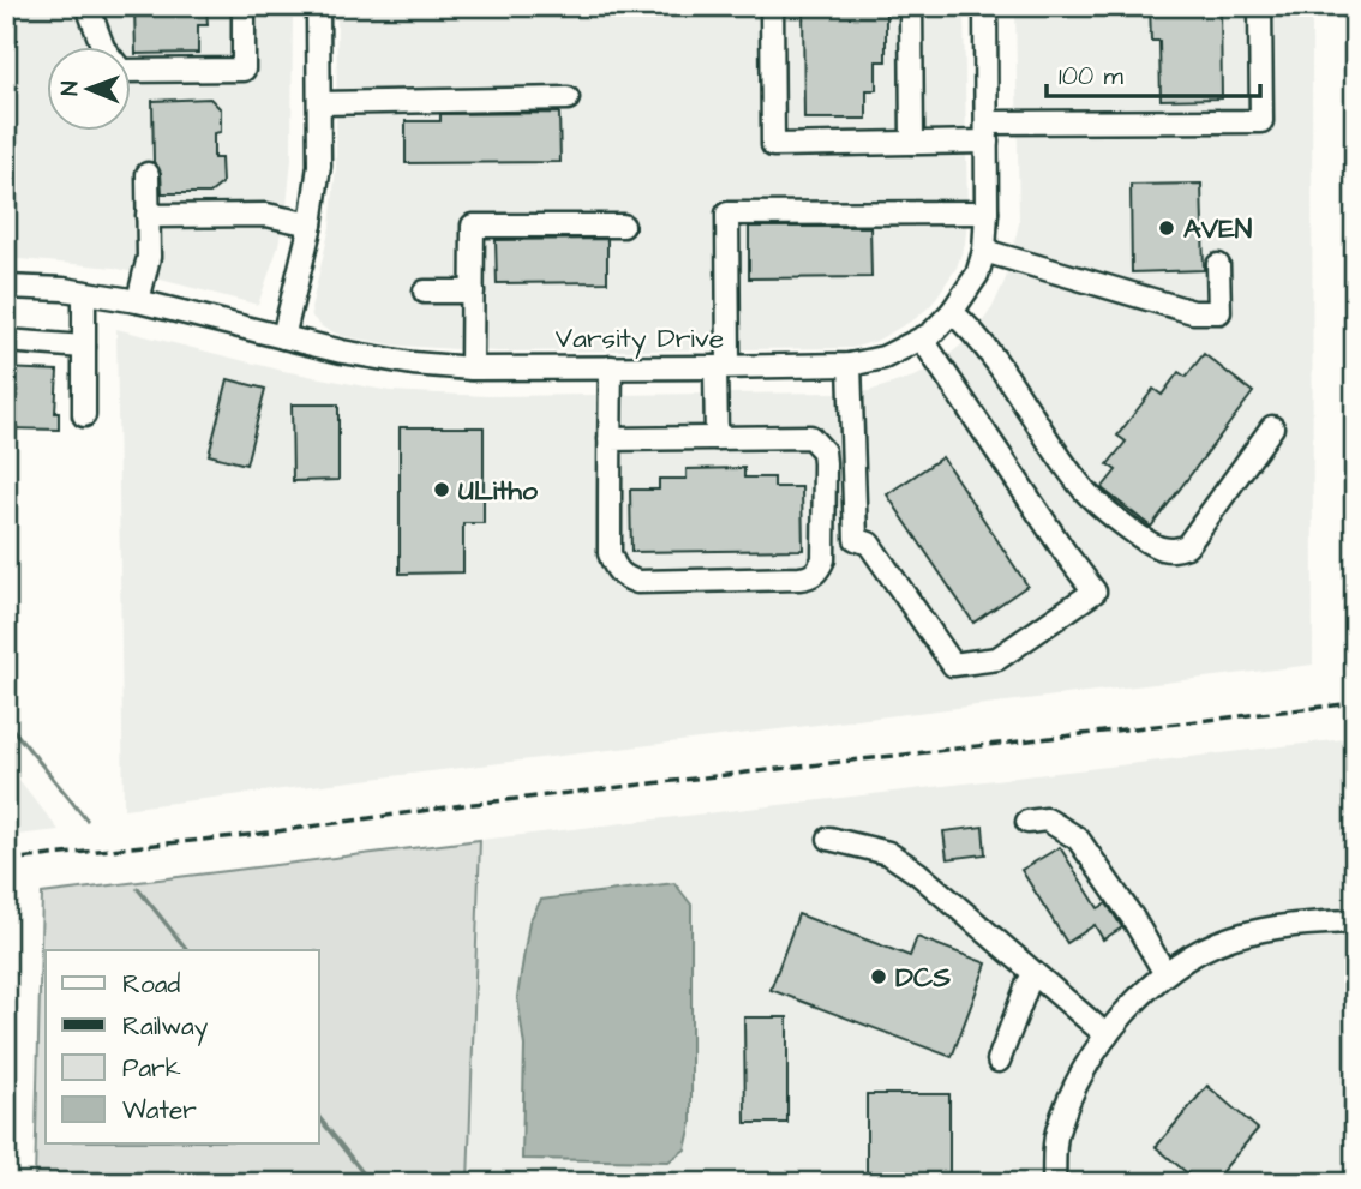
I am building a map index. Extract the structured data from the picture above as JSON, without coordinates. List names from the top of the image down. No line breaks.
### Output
{"streets":{"street":["Varsity Drive"]},"places":["AVEN","ULitho","DCS"],"legend":["Road","Railway","Park","Water"],"scale_bar":"100 m","north":"left"}
